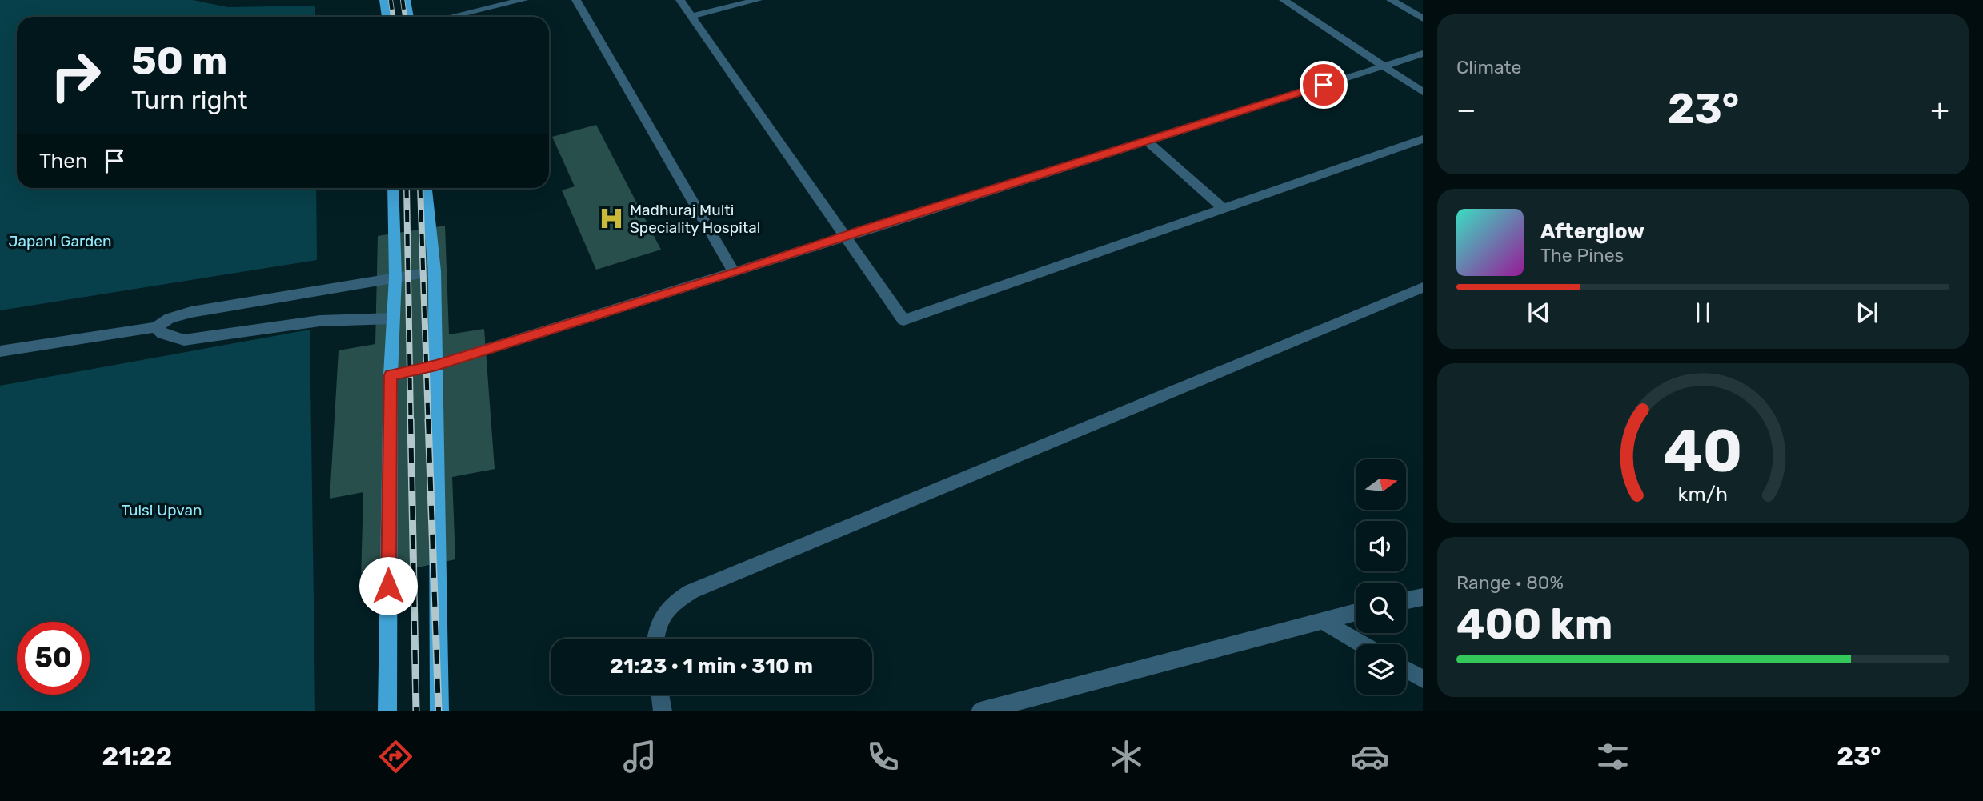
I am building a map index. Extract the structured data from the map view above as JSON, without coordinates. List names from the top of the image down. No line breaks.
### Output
{"parks":["Japani Garden","Tulsi Upvan"],"places":{"hospital":["Madhuraj Multi Speciality Hospital"]},"north":"right","page":{"tile":["Climate",["Range · 80%","400 km"]],"turn":["50 m","Turn right"],"heat":["−","23°","+"],"then":"Then","song":["Afterglow","The Pines"],"limit":"50","trip":"21:23 · 1 min · 310 m","tabs":["21:22","23°"],"gauge":["40","km/h"]}}
